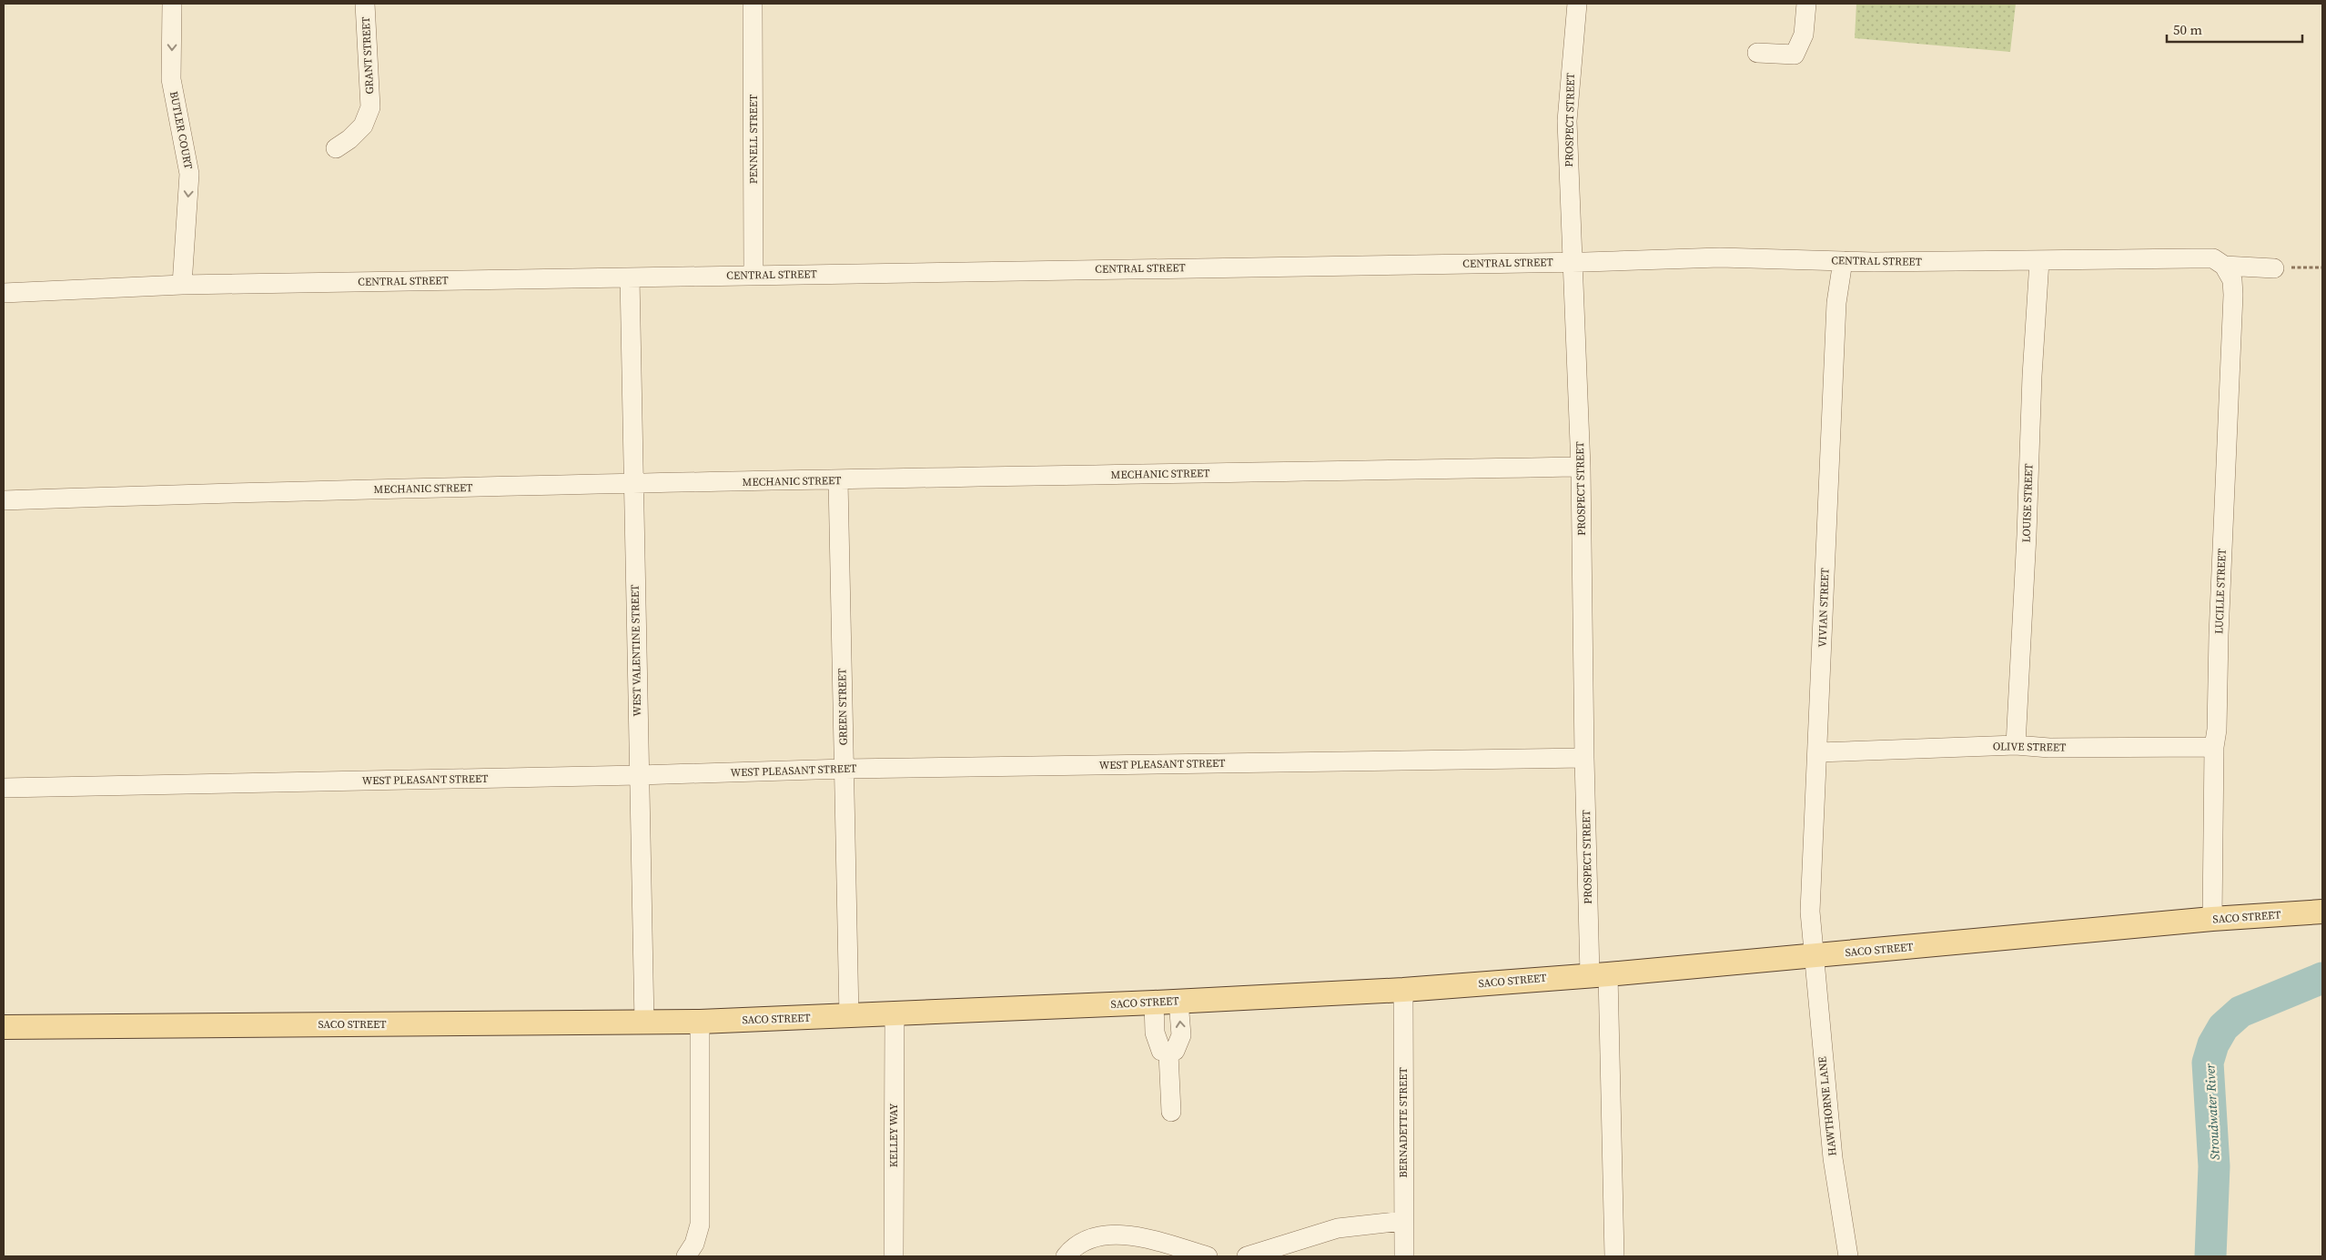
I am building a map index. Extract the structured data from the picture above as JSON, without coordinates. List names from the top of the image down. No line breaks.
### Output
{"streets":{"main road":["SACO STREET"],"street":["GRANT STREET","PROSPECT STREET","BUTLER COURT","PENNELL STREET","CENTRAL STREET","MECHANIC STREET","LOUISE STREET","LUCILLE STREET","VIVIAN STREET","WEST VALENTINE STREET","GREEN STREET","OLIVE STREET","WEST PLEASANT STREET","HAWTHORNE LANE","BERNADETTE STREET","KELLEY WAY"]},"crossings":[["PROSPECT STREET","CENTRAL STREET"],["PROSPECT STREET","MECHANIC STREET"],["PROSPECT STREET","WEST PLEASANT STREET"],["PROSPECT STREET","SACO STREET"],["BUTLER COURT","CENTRAL STREET"],["PENNELL STREET","CENTRAL STREET"],["CENTRAL STREET","LOUISE STREET"],["CENTRAL STREET","LUCILLE STREET"],["CENTRAL STREET","VIVIAN STREET"],["CENTRAL STREET","WEST VALENTINE STREET"],["MECHANIC STREET","WEST VALENTINE STREET"],["MECHANIC STREET","GREEN STREET"],["LOUISE STREET","OLIVE STREET"],["LUCILLE STREET","OLIVE STREET"],["LUCILLE STREET","SACO STREET"],["VIVIAN STREET","OLIVE STREET"],["VIVIAN STREET","SACO STREET"],["VIVIAN STREET","HAWTHORNE LANE"],["WEST VALENTINE STREET","WEST PLEASANT STREET"],["WEST VALENTINE STREET","SACO STREET"],["GREEN STREET","WEST PLEASANT STREET"],["GREEN STREET","SACO STREET"],["SACO STREET","HAWTHORNE LANE"],["SACO STREET","BERNADETTE STREET"],["SACO STREET","KELLEY WAY"]],"one_way":["BUTLER COURT"],"water":["Stroudwater River"],"scale_bar":"50 m"}
